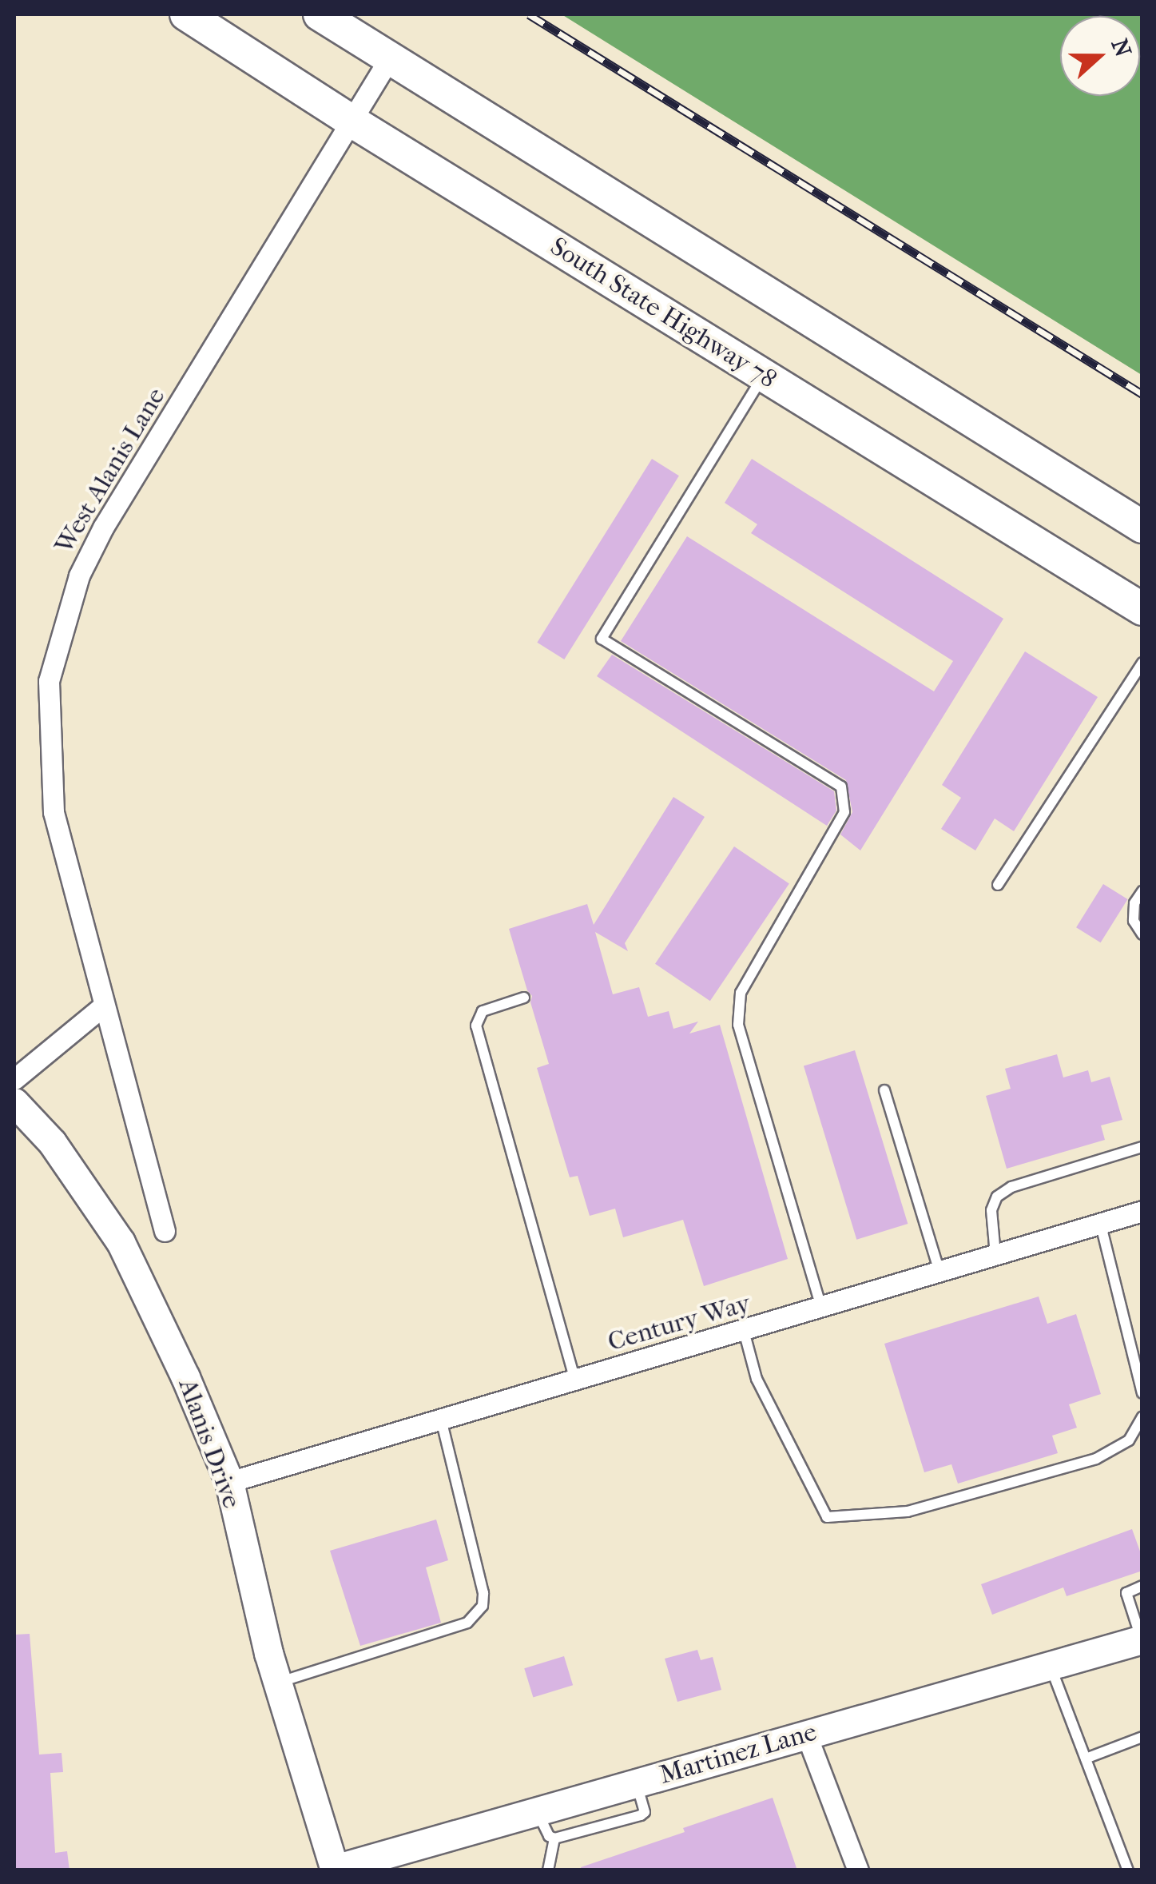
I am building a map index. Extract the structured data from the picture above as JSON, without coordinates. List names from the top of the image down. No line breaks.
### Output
{"streets":{"main road":["South State Highway 78"],"street":["West Alanis Lane","Century Way","Alanis Drive","Martinez Lane"]},"crossings":[["South State Highway 78","West Alanis Lane"],["Century Way","Alanis Drive"],["Alanis Drive","Martinez Lane"]],"north":"right"}
